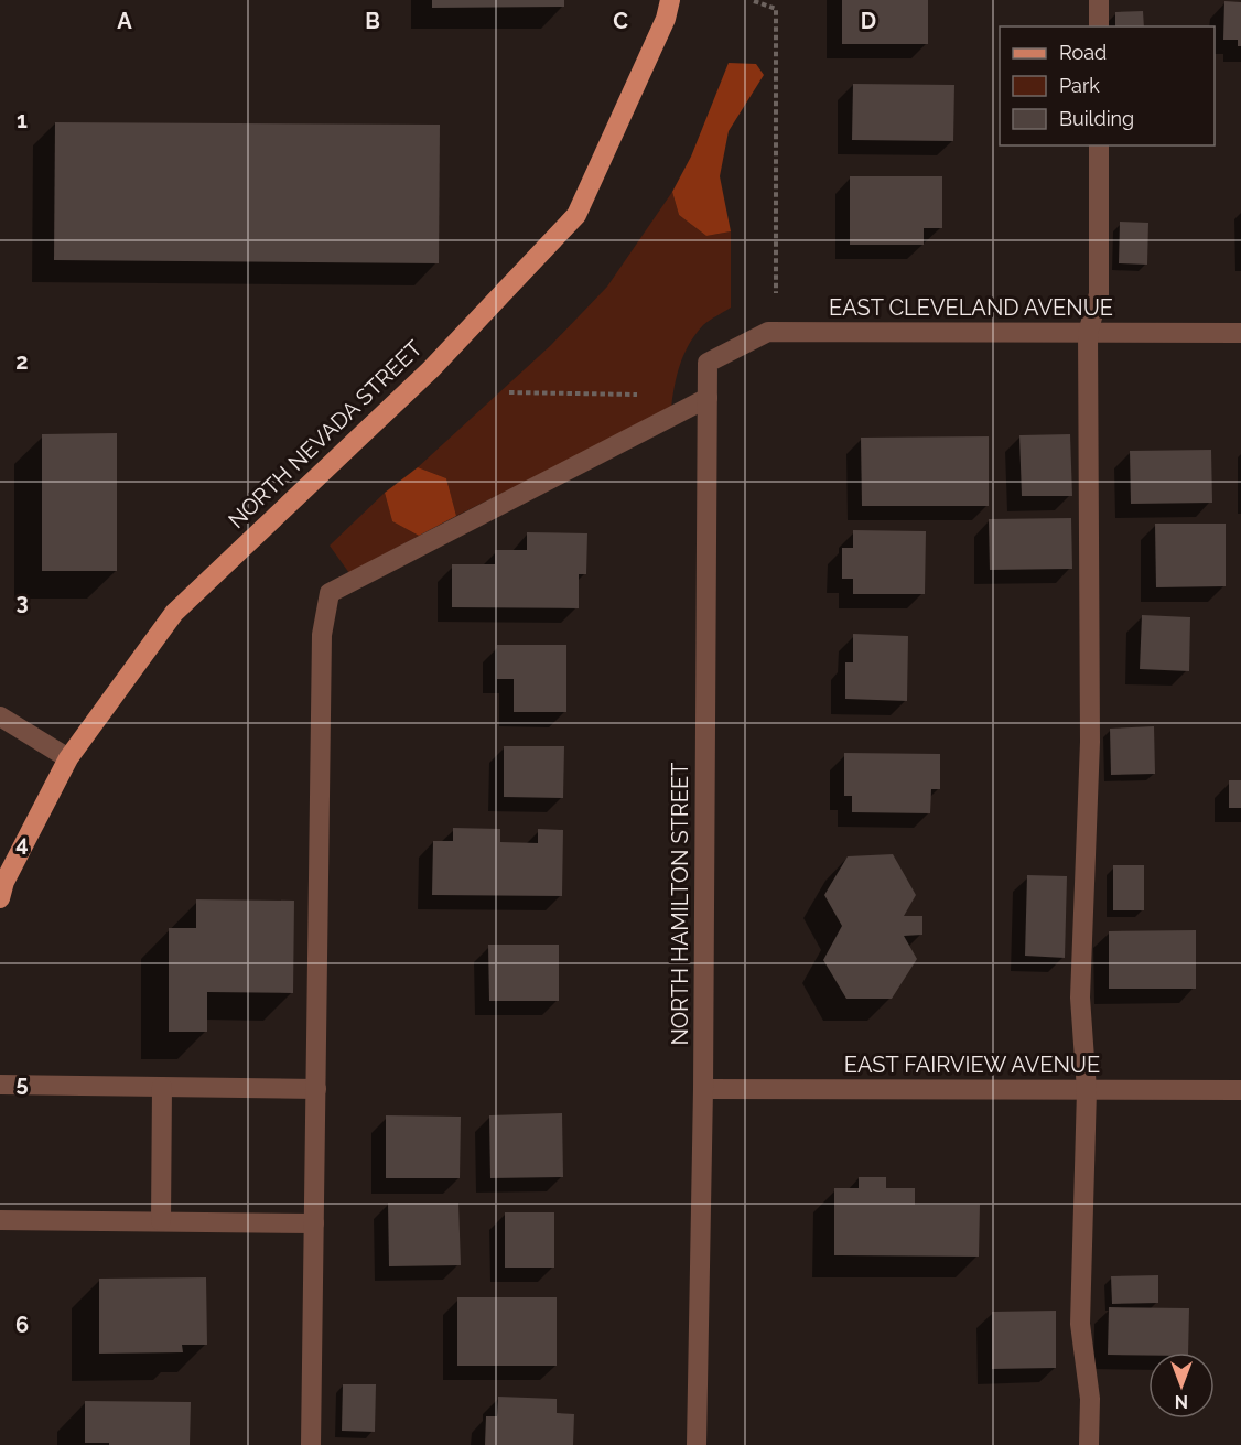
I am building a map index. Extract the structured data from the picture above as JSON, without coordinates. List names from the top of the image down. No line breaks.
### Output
{"streets":{"main road":["NORTH NEVADA STREET"],"street":["EAST CLEVELAND AVENUE","NORTH HAMILTON STREET","EAST FAIRVIEW AVENUE"]},"crossings":[["EAST CLEVELAND AVENUE","NORTH HAMILTON STREET"],["NORTH HAMILTON STREET","EAST FAIRVIEW AVENUE"]],"legend":["Road","Park","Building"],"north":"bottom","grid":{"columns":["A","B","C","D"],"rows":["1","2","3","4","5","6"]}}
